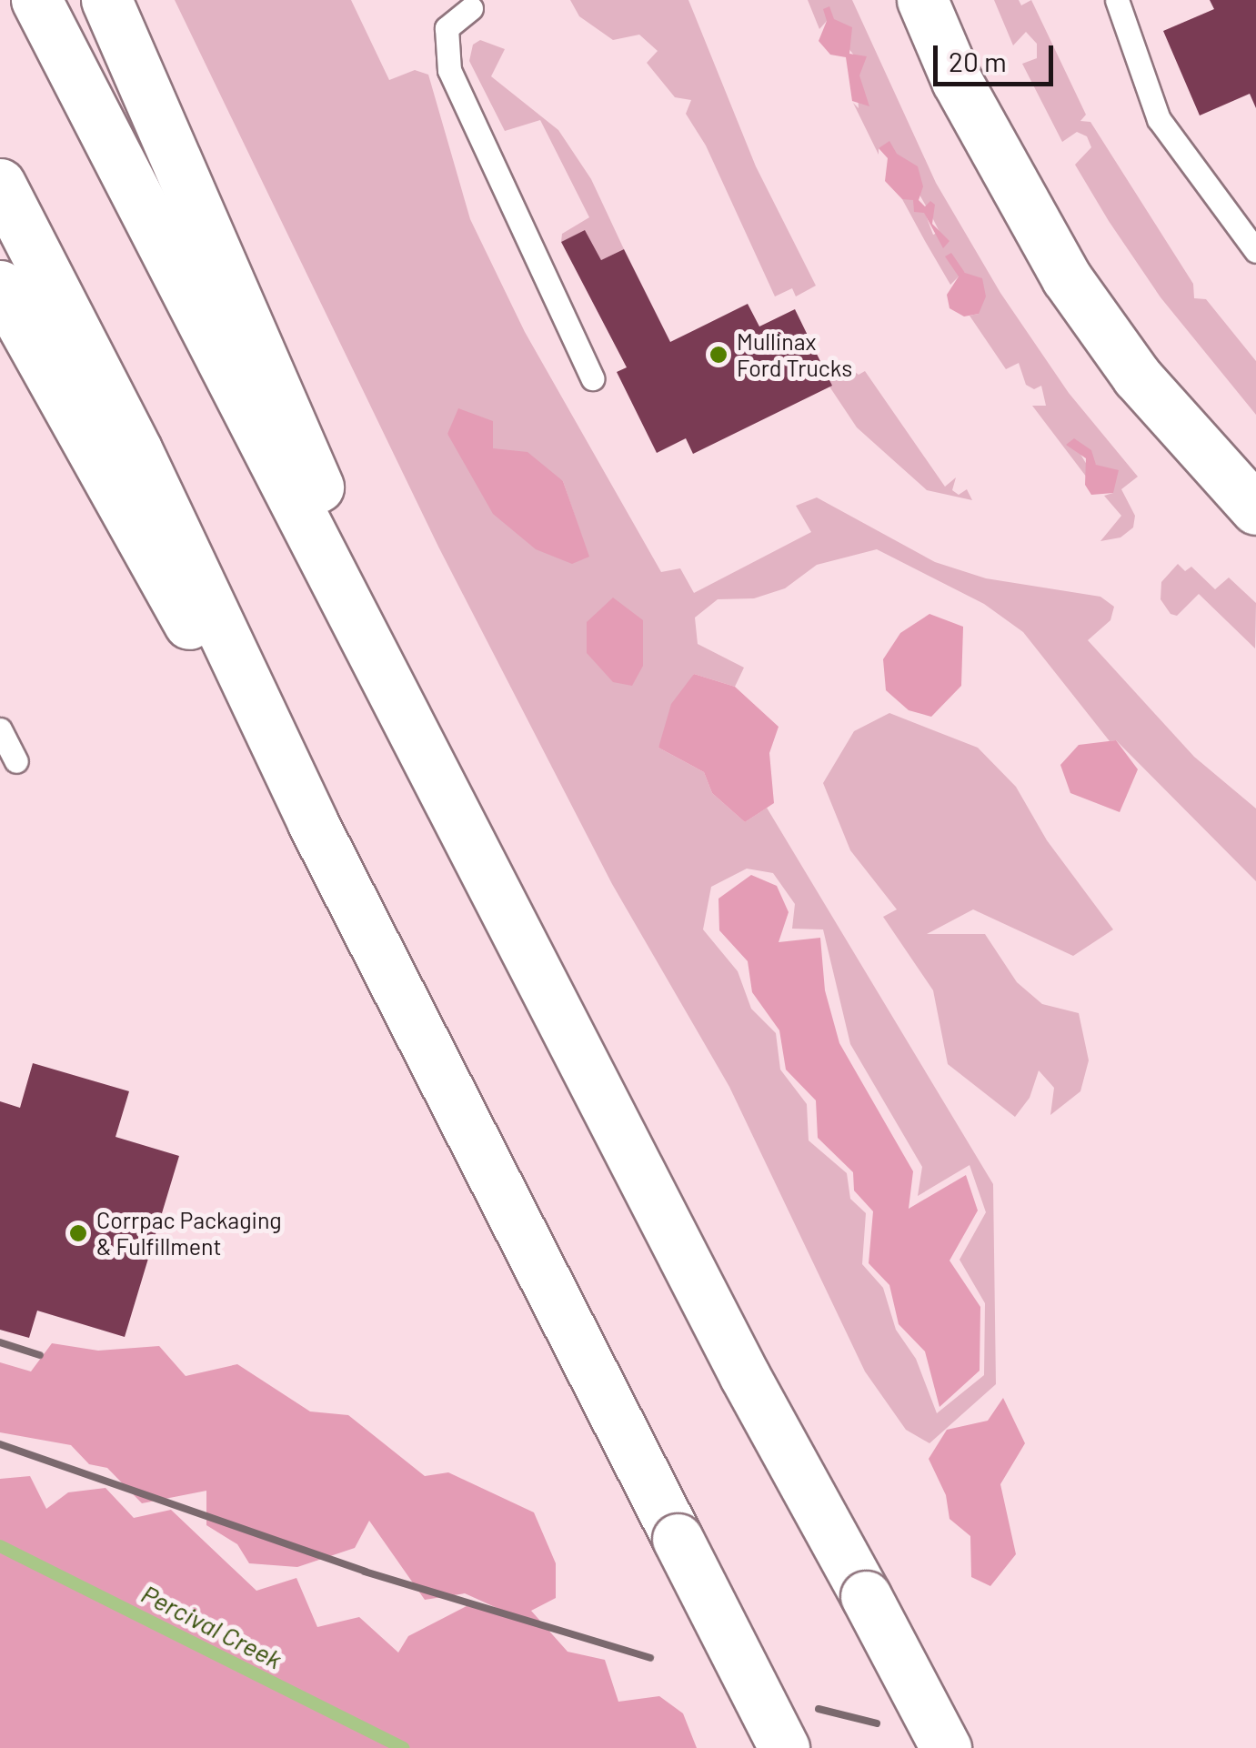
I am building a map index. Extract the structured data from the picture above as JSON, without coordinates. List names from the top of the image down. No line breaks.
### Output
{"water":["Percival Creek"],"places":["Mullinax Ford Trucks","Corrpac Packaging & Fulfillment"],"scale_bar":"20 m"}
